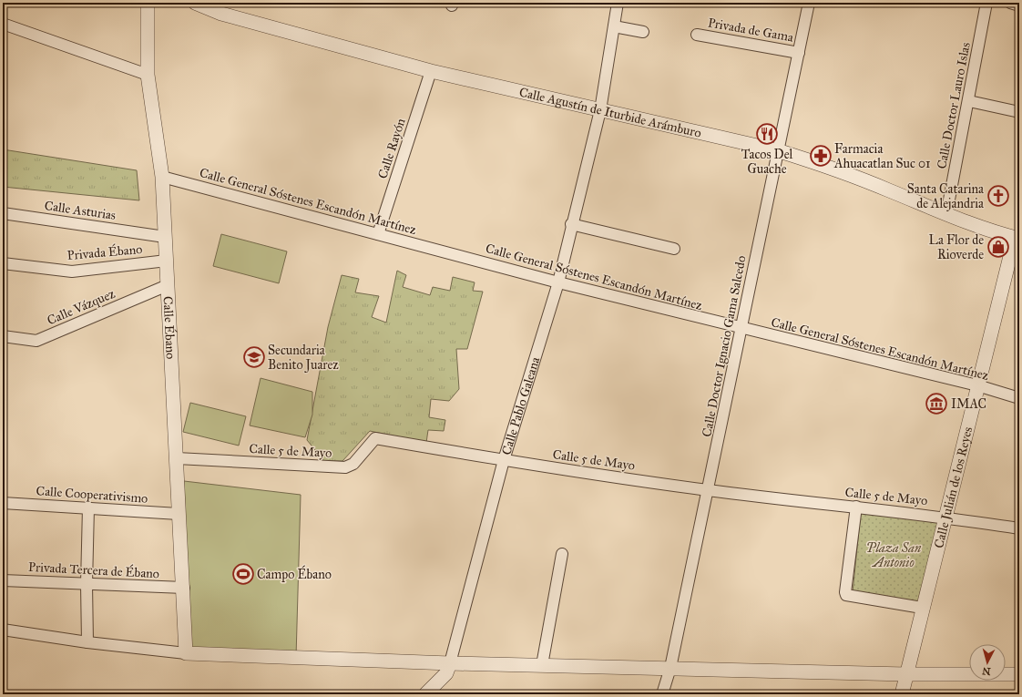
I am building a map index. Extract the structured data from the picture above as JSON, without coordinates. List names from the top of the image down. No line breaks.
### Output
{"streets":{"street":["Privada de Gama","Calle Doctor Lauro Islas","Calle Agustín de Iturbide Arámburo","Calle Rayón","Calle General Sóstenes Escandón Martínez","Calle Asturias","Privada Ébano","Calle Vázquez","Calle Ébano","Calle Doctor Ignacio Gama Salcedo","Calle Pablo Galeana","Calle 5 de Mayo","Calle Julián de los Reyes","Calle Cooperativismo","Privada Tercera de Ébano"]},"crossings":[["Privada de Gama","Calle Doctor Ignacio Gama Salcedo"],["Calle Doctor Lauro Islas","Calle Agustín de Iturbide Arámburo"],["Calle Agustín de Iturbide Arámburo","Calle Rayón"],["Calle Agustín de Iturbide Arámburo","Calle Doctor Ignacio Gama Salcedo"],["Calle Agustín de Iturbide Arámburo","Calle Pablo Galeana"],["Calle Agustín de Iturbide Arámburo","Calle Julián de los Reyes"],["Calle Rayón","Calle General Sóstenes Escandón Martínez"],["Calle General Sóstenes Escandón Martínez","Calle Ébano"],["Calle General Sóstenes Escandón Martínez","Calle Doctor Ignacio Gama Salcedo"],["Calle General Sóstenes Escandón Martínez","Calle Pablo Galeana"],["Calle General Sóstenes Escandón Martínez","Calle Julián de los Reyes"],["Calle Asturias","Calle Ébano"],["Privada Ébano","Calle Ébano"],["Calle Vázquez","Calle Ébano"],["Calle Ébano","Calle 5 de Mayo"],["Calle Ébano","Calle Cooperativismo"],["Calle Ébano","Privada Tercera de Ébano"],["Calle Doctor Ignacio Gama Salcedo","Calle 5 de Mayo"],["Calle Pablo Galeana","Calle 5 de Mayo"],["Calle 5 de Mayo","Calle Julián de los Reyes"]],"parks":["Plaza San Antonio"],"places":{"restaurant":["Tacos Del Guache"],"pharmacy":["Farmacia Ahuacatlan Suc 01"],"church":["Santa Catarina de Alejandria"],"shop":["La Flor de Rioverde"],"school or university":["Secundaria Benito Juarez"],"museum":["IMAC"],"sports":["Campo Ébano"]},"north":"bottom"}
